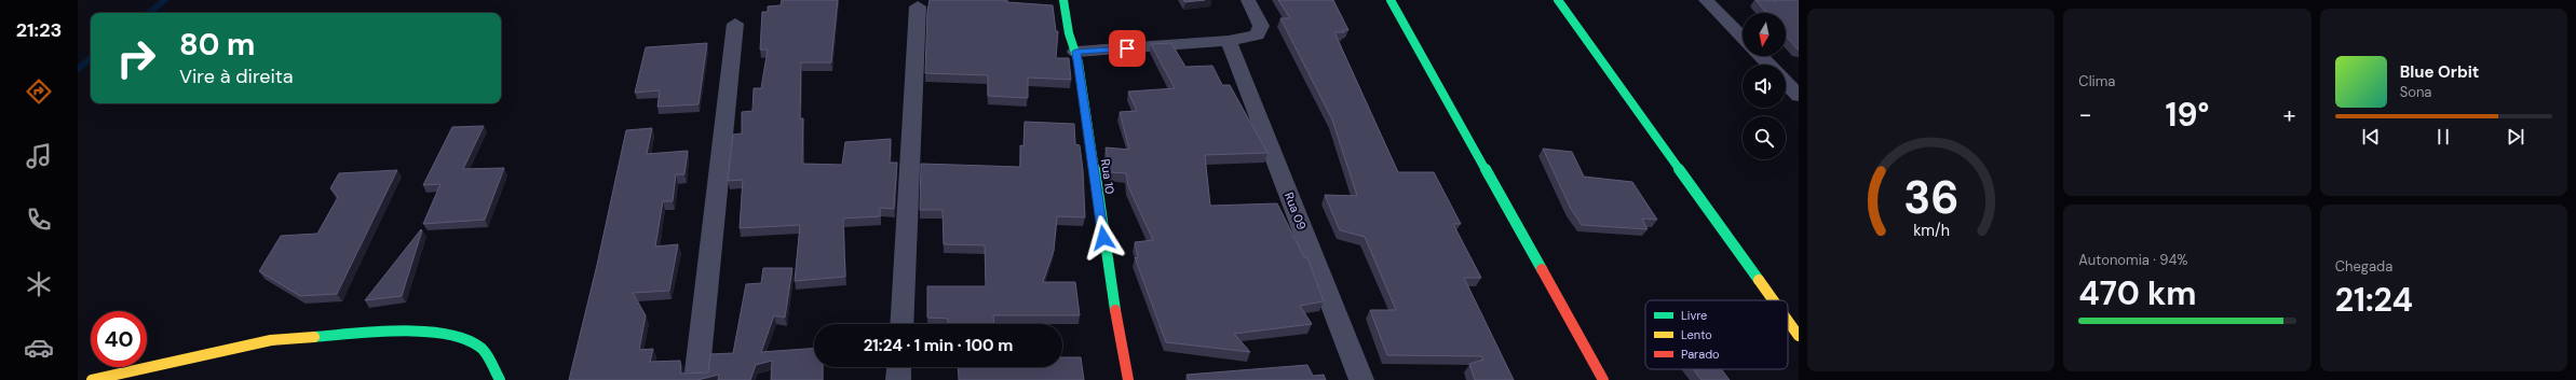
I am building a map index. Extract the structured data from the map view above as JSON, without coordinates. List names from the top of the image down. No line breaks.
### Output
{"streets":{"street":["Rua 10","Rua 09"]},"legend":["Livre","Lento","Parado"],"north":"bottom","page":{"tabs":"21:23","tile":["Clima",["Autonomia · 94%","470 km"],["Chegada","21:24"]],"turn":["80 m","Vire à direita"],"song":["Blue Orbit","Sona"],"heat":["−","19°","+"],"limit":"40","trip":"21:24 · 1 min · 100 m","gauge":["36","km/h"]}}
